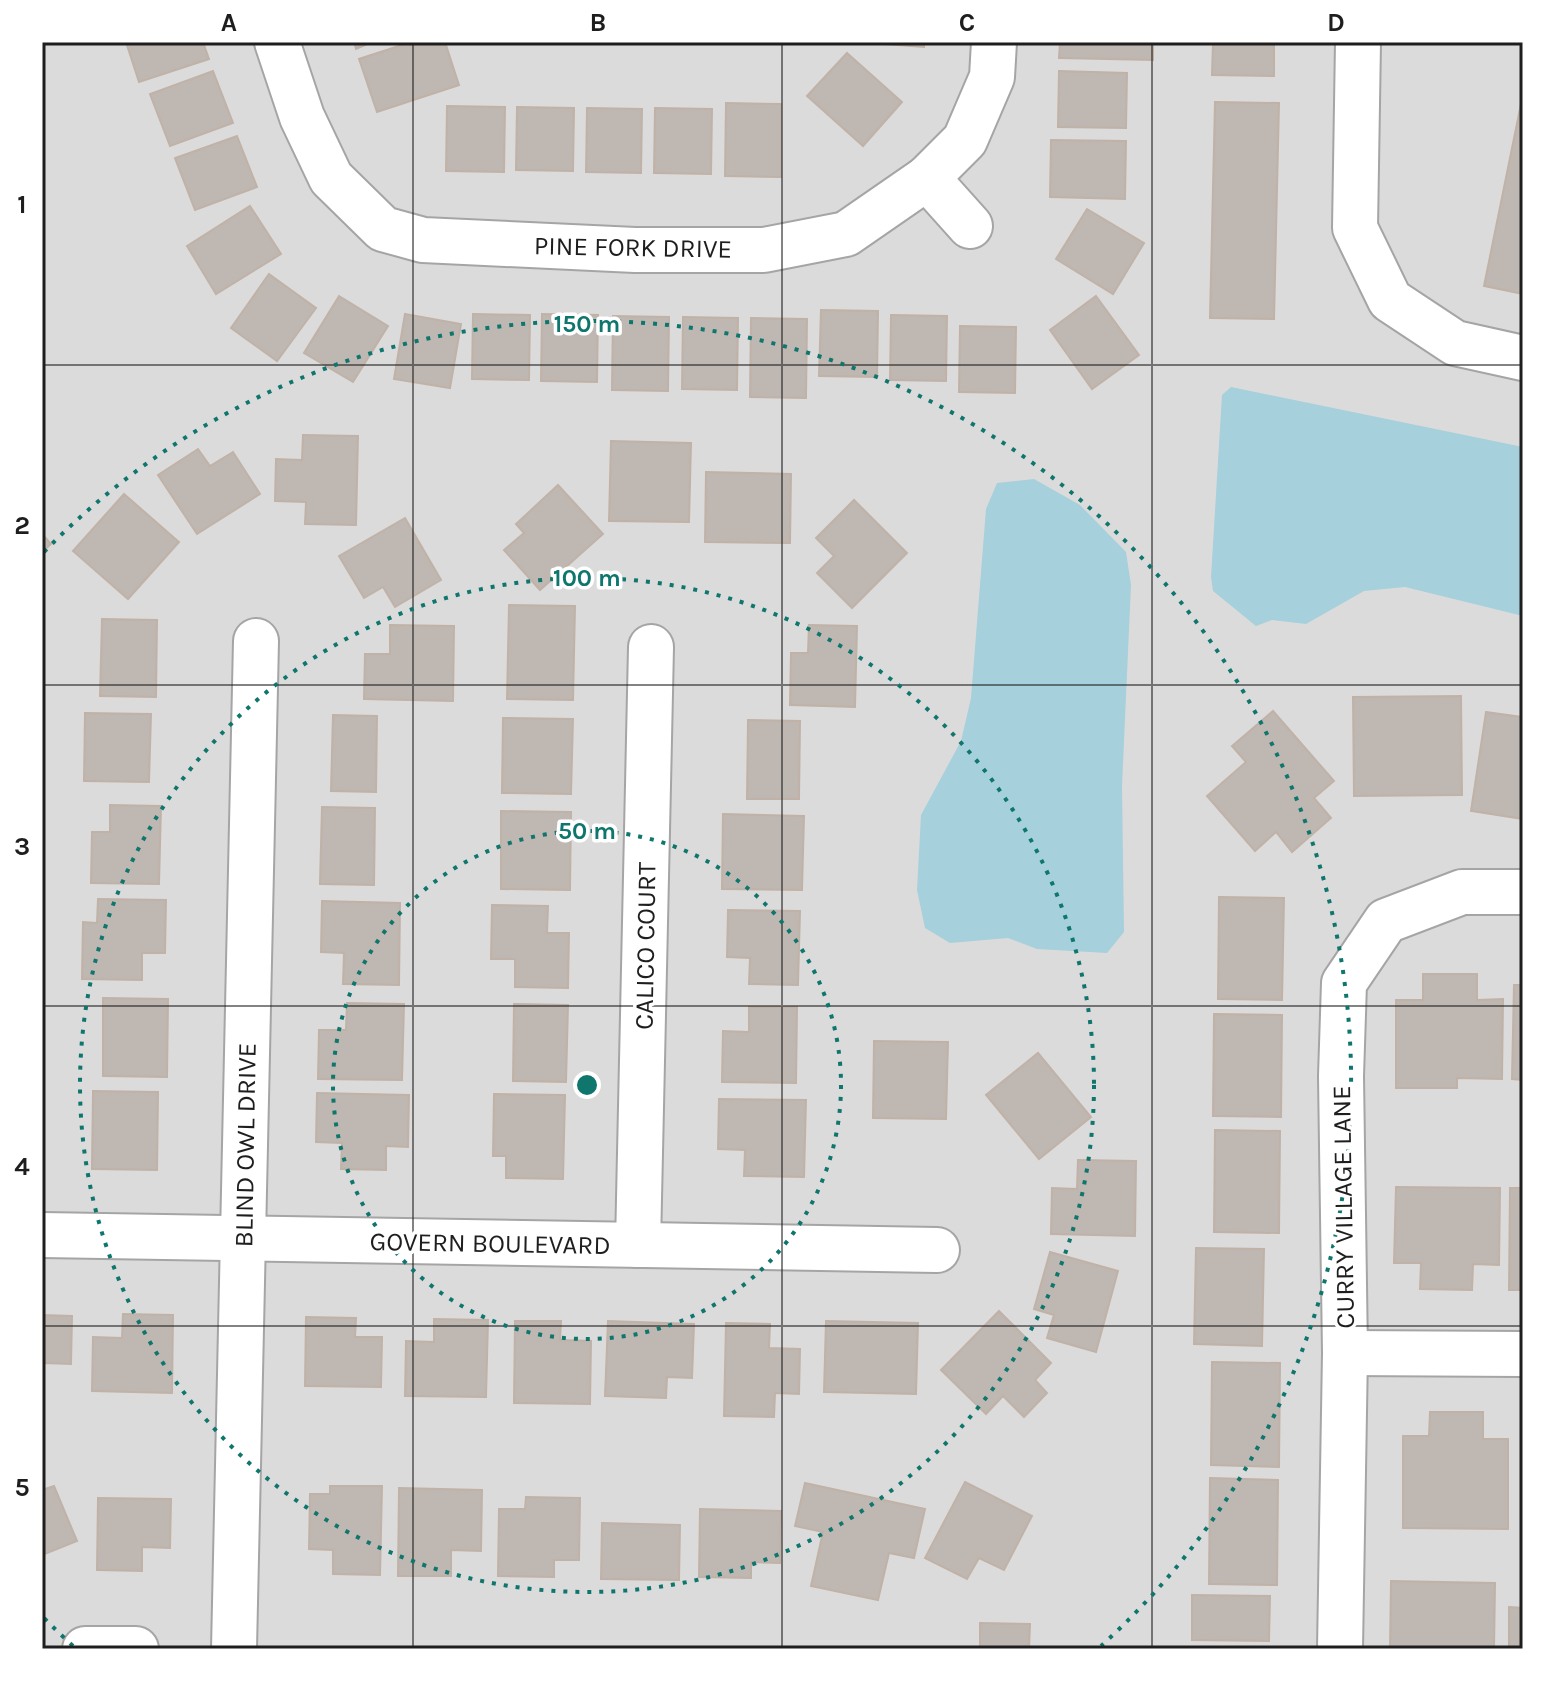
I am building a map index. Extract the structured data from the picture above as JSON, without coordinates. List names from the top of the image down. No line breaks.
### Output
{"streets":{"street":["PINE FORK DRIVE","CALICO COURT","BLIND OWL DRIVE","CURRY VILLAGE LANE","GOVERN BOULEVARD"]},"crossings":[["CALICO COURT","GOVERN BOULEVARD"],["BLIND OWL DRIVE","GOVERN BOULEVARD"]],"grid":{"columns":["A","B","C","D"],"rows":["1","2","3","4","5"]},"rings":["150 m","100 m","50 m"]}
